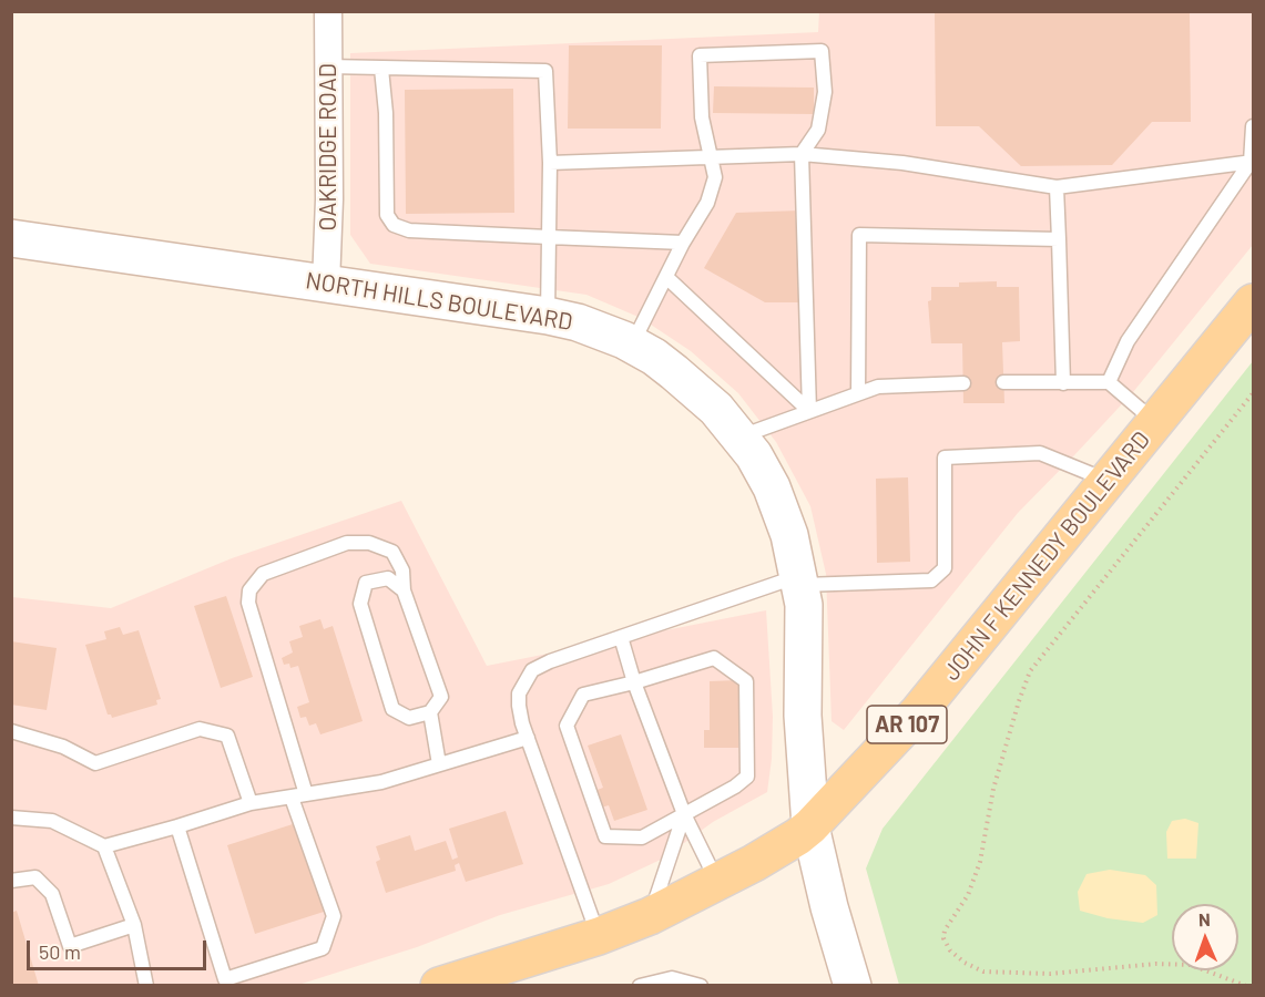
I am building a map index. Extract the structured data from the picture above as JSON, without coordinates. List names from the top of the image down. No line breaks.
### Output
{"streets":{"main road":["JOHN F KENNEDY BOULEVARD","AR 107"],"street":["OAKRIDGE ROAD","NORTH HILLS BOULEVARD"]},"crossings":[["OAKRIDGE ROAD","NORTH HILLS BOULEVARD"],["NORTH HILLS BOULEVARD","JOHN F KENNEDY BOULEVARD"]],"scale_bar":"50 m","north":"top"}
